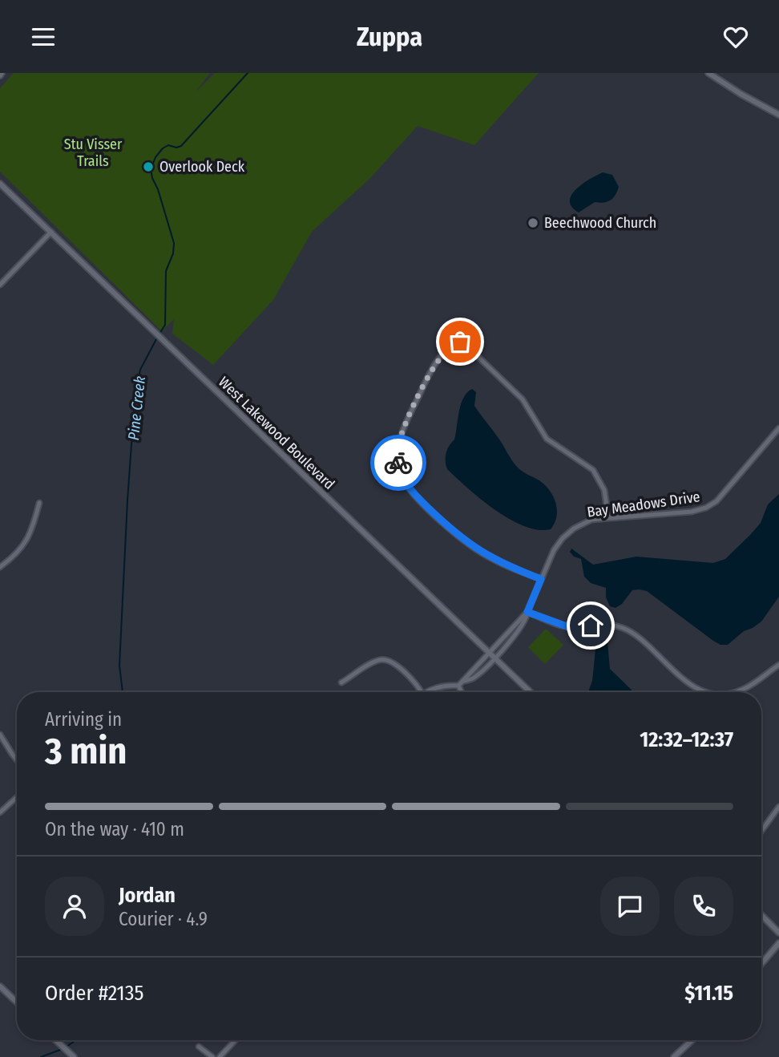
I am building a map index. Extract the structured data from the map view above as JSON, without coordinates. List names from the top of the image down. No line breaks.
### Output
{"streets":{"street":["West Lakewood Boulevard","Bay Meadows Drive"]},"crossings":[["West Lakewood Boulevard","Bay Meadows Drive"]],"water":["Pine Creek"],"parks":["Stu Visser Trails"],"places":["Overlook Deck","Beechwood Church"],"page":{"header":"Zuppa","heading":["3 min","Arriving in","12:32–12:37"],"panel":["Jordan","Courier · 4.9","Order #2135","$11.15"],"bar":"On the way · 410 m"}}
